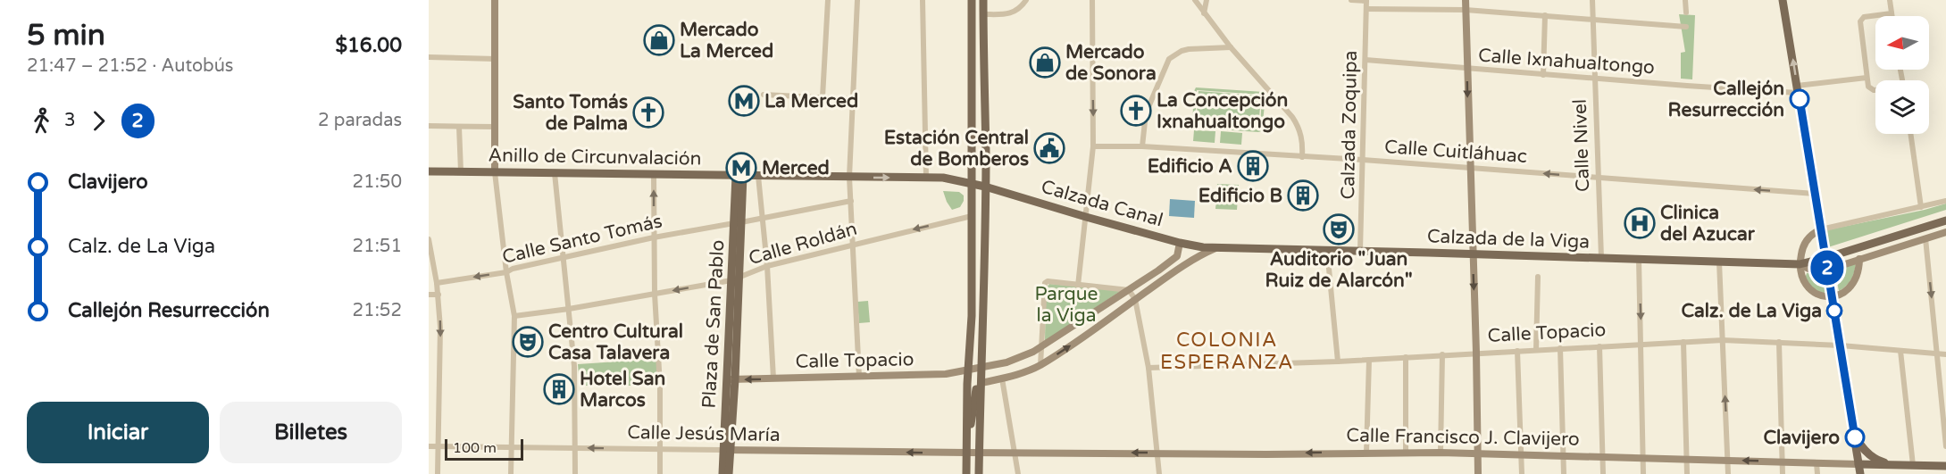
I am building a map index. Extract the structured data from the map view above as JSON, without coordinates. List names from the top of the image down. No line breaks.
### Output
{"streets":{"main road":["Anillo de Circunvalación","Calzada Canal","Calzada de la Viga","Plaza de San Pablo","Calle Francisco J. Clavijero"],"street":["Calle Ixnahualtongo","Calzada Zoquipa","Calle Nivel","Calle Cuitláhuac","Calle Santo Tomás","Calle Roldán","Calle Topacio","Calle Jesús María"]},"crossings":[["Calle Ixnahualtongo","Calzada Zoquipa"],["Calle Ixnahualtongo","Calle Nivel"],["Calzada Zoquipa","Calle Cuitláhuac"],["Calzada Zoquipa","Calzada de la Viga"],["Calle Nivel","Calle Cuitláhuac"],["Calle Nivel","Calzada de la Viga"],["Anillo de Circunvalación","Calzada Canal"],["Anillo de Circunvalación","Plaza de San Pablo"],["Calzada Canal","Calzada de la Viga"],["Calle Santo Tomás","Plaza de San Pablo"],["Calle Roldán","Plaza de San Pablo"],["Plaza de San Pablo","Calle Topacio"],["Plaza de San Pablo","Calle Jesús María"],["Calle Jesús María","Calle Francisco J. Clavijero"]],"one_way":["Calle Cuitláhuac","Calle Roldán","Calle Jesús María","Calle Francisco J. Clavijero"],"districts":["COLONIA ESPERANZA"],"parks":["Parque la Viga"],"places":{"shop":["Mercado La Merced","Mercado de Sonora"],"other":["Callejón Resurrección","Calz. de La Viga","Clavijero"],"metro station":["La Merced","Merced"],"church":["La Concepción Ixnahualtongo","Santo Tomás de Palma"],"public building":["Estación Central de Bomberos"],"building":["Edificio A","Edificio B","Hotel San Marcos"],"hospital":["Clinica del Azucar"],"theatre":["Auditorio \"Juan Ruiz de Alarcón\"","Centro Cultural Casa Talavera"]},"lines":["bus line 2"],"scale_bar":"100 m","north":"left","page":{"heading":["5 min","21:47 – 21:52 · Autobús","$16.00"],"on_map":"2","legs":["3","2","2 paradas"],"list":[{"name":"Clavijero","value":"21:50"},{"name":"Calz. de La Viga","value":"21:51"},{"name":"Callejón Resurrección","value":"21:52"}],"buttons":["Iniciar","Billetes"],"scale":"100 m"}}
